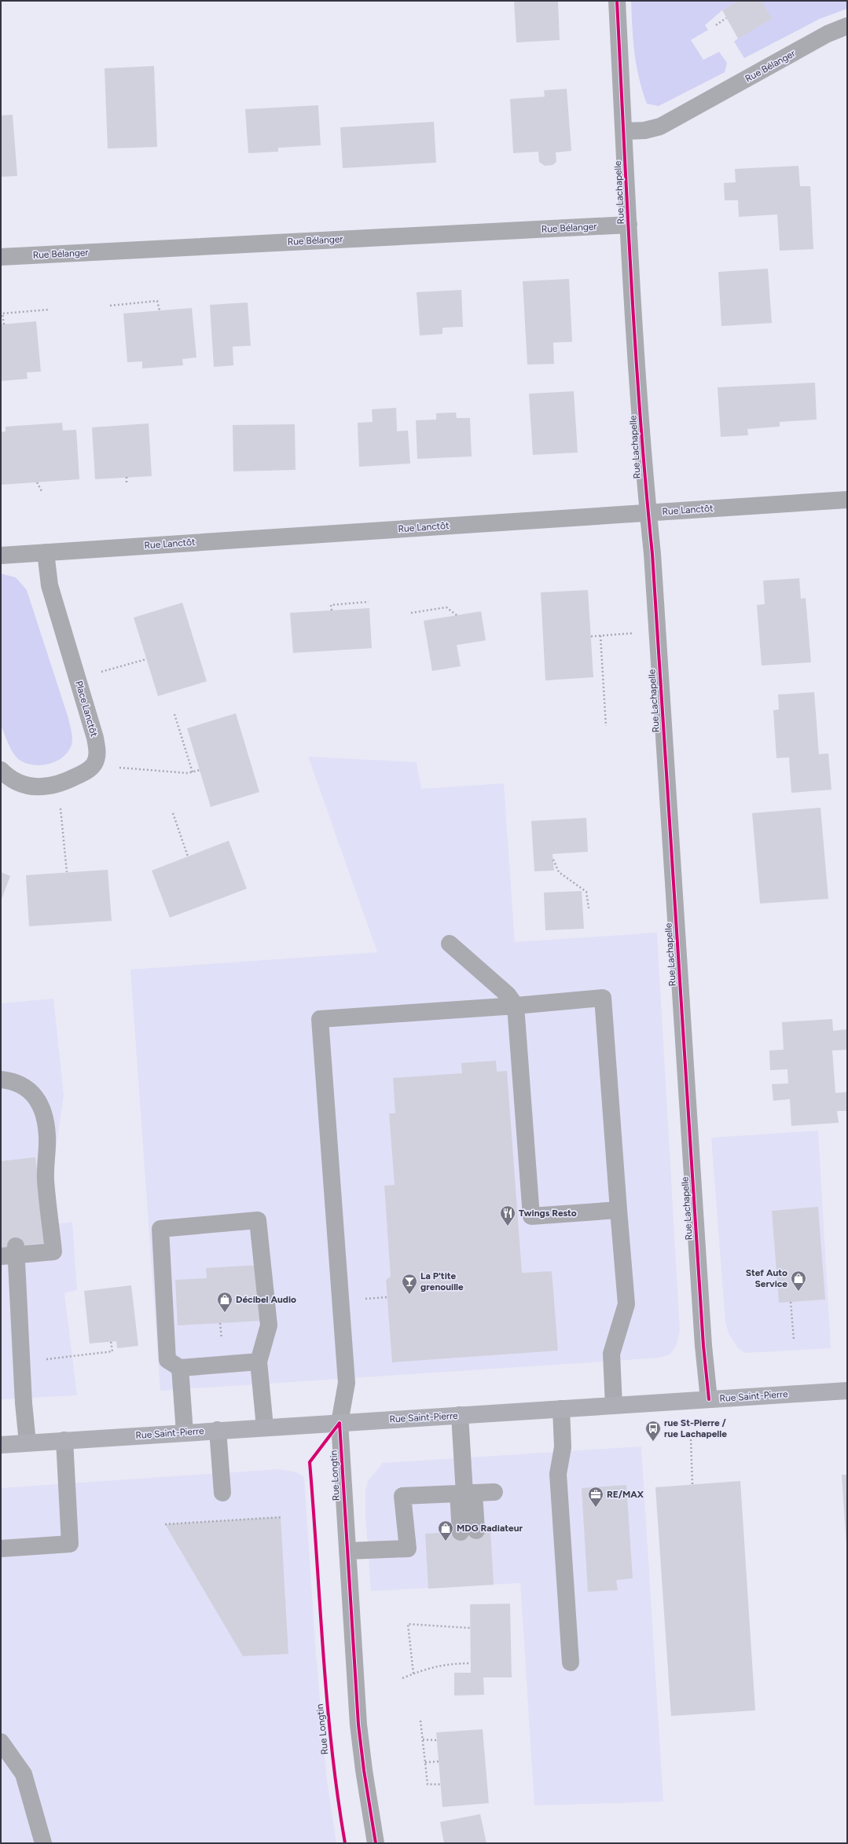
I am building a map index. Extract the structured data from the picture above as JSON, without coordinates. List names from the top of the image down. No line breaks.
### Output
{"streets":{"main road":["Rue Saint-Pierre"],"street":["Rue Bélanger","Rue Lachapelle","Rue Lanctôt","Place Lanctôt","Rue Longtin"]},"crossings":[["Rue Bélanger","Rue Lachapelle"],["Rue Lachapelle","Rue Lanctôt"],["Rue Lachapelle","Rue Saint-Pierre"],["Rue Lanctôt","Place Lanctôt"],["Rue Saint-Pierre","Rue Longtin"]],"places":{"restaurant":["Twings Resto"],"shop":["Stef Auto Service","Décibel Audio","MDG Radiateur"],"bar":["La P'tite grenouille"],"bus stop":["rue St-Pierre / rue Lachapelle"],"office":["RE/MAX"]}}
